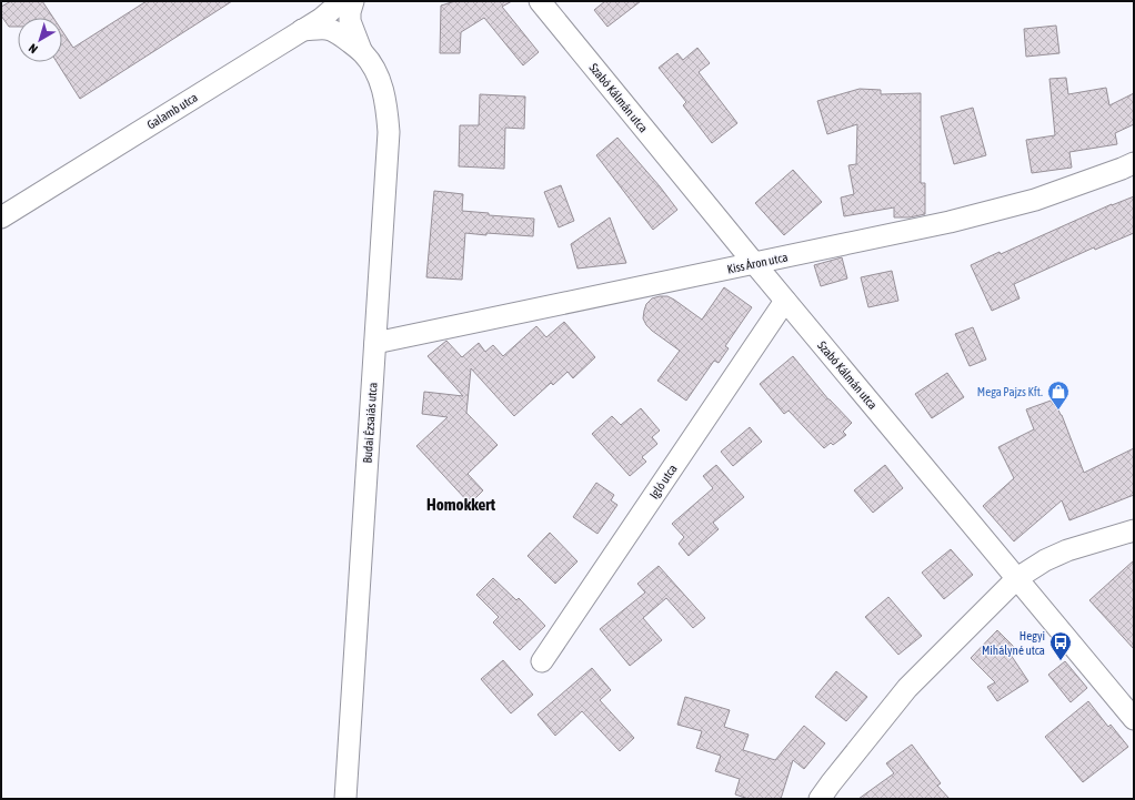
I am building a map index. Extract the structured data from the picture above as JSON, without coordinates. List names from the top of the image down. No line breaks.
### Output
{"streets":{"street":["Szabó Kálmán utca","Galamb utca","Kiss Áron utca","Budai Ézsaiás utca","Igló utca"]},"crossings":[["Szabó Kálmán utca","Kiss Áron utca"],["Szabó Kálmán utca","Igló utca"],["Galamb utca","Budai Ézsaiás utca"],["Kiss Áron utca","Budai Ézsaiás utca"]],"districts":["Homokkert"],"places":{"shop":["Mega Pajzs Kft."],"bus stop":["Hegyi Mihályné utca"]},"north":"bottom left"}
